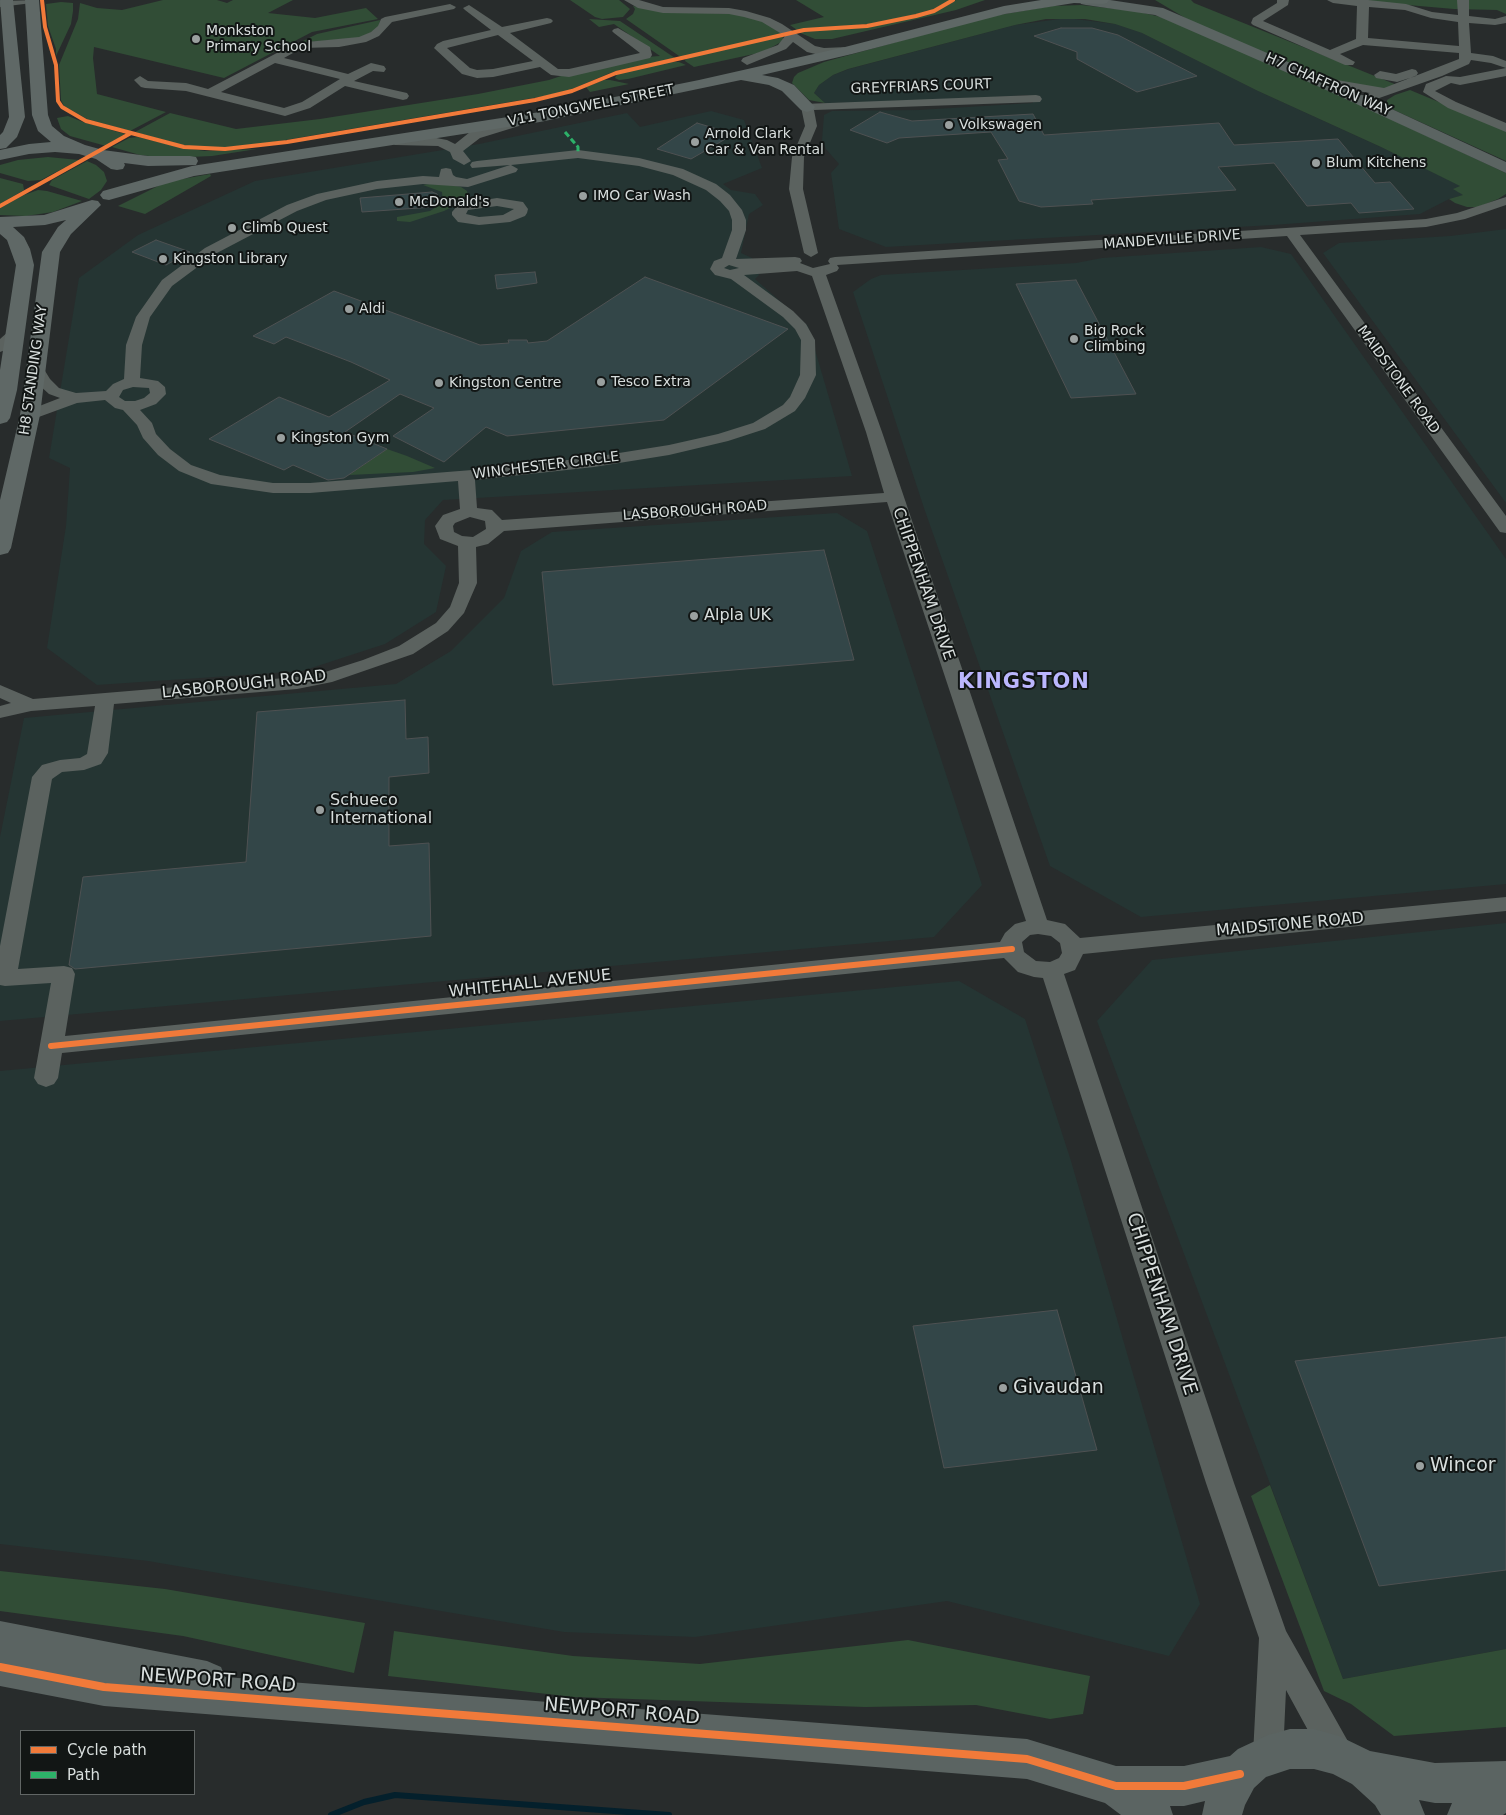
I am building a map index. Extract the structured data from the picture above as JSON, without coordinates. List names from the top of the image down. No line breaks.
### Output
{"streets":{"highway":["V11 TONGWELL STREET","H8 STANDING WAY"],"street":["H7 CHAFFRON WAY","GREYFRIARS COURT","MANDEVILLE DRIVE","MAIDSTONE ROAD","WINCHESTER CIRCLE","LASBOROUGH ROAD","CHIPPENHAM DRIVE","WHITEHALL AVENUE","NEWPORT ROAD"]},"crossings":[["V11 TONGWELL STREET","H8 STANDING WAY"],["MANDEVILLE DRIVE","MAIDSTONE ROAD"],["MAIDSTONE ROAD","CHIPPENHAM DRIVE"],["MAIDSTONE ROAD","WHITEHALL AVENUE"],["LASBOROUGH ROAD","CHIPPENHAM DRIVE"],["CHIPPENHAM DRIVE","WHITEHALL AVENUE"],["CHIPPENHAM DRIVE","NEWPORT ROAD"]],"districts":["KINGSTON"],"places":["Monkston Primary School","Volkswagen","Arnold Clark Car & Van Rental","Blum Kitchens","IMO Car Wash","McDonald's","Climb Quest","Kingston Library","Aldi","Big Rock Climbing","Tesco Extra","Kingston Centre","Kingston Gym","Alpla UK","Schueco International","Givaudan","Wincor"],"legend":["Cycle path","Path"]}
